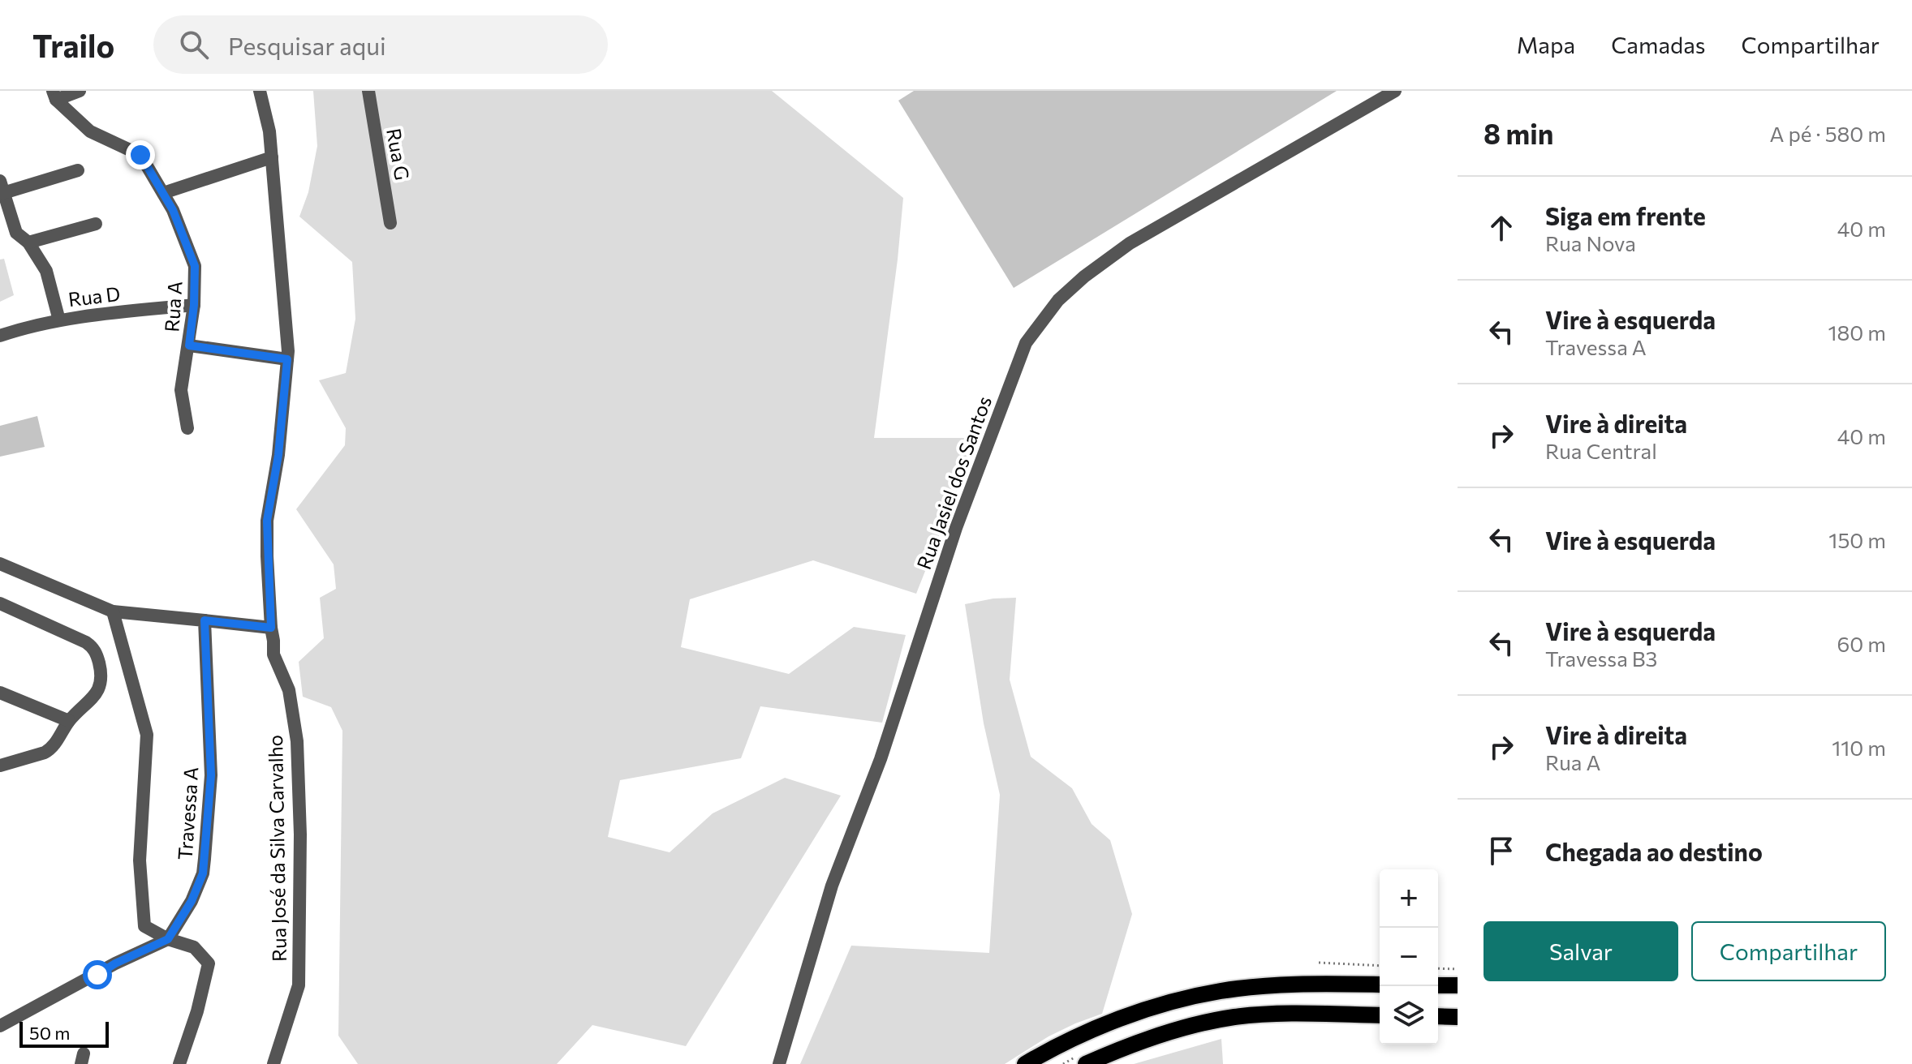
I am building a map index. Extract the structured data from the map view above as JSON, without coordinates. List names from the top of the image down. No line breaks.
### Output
{"streets":{"street":["Rua G","Rua D","Rua A","Rua Jasiel dos Santos","Travessa A","Rua José da Silva Carvalho"]},"crossings":[["Rua D","Rua A"]],"scale_bar":"50 m","page":{"header":"Trailo","search":"Pesquisar aqui","nav":["Mapa","Camadas","Compartilhar"],"heading":["8 min","A pé · 580 m"],"list":[["Siga em frente","Rua Nova","40 m"],["Vire à esquerda","Travessa A","180 m"],["Vire à direita","Rua Central","40 m"],["Vire à esquerda","150 m"],["Vire à esquerda","Travessa B3","60 m"],["Vire à direita","Rua A","110 m"],"Chegada ao destino"],"map_buttons":["+","−"],"buttons":["Salvar","Compartilhar"],"scale":"50 m"}}
